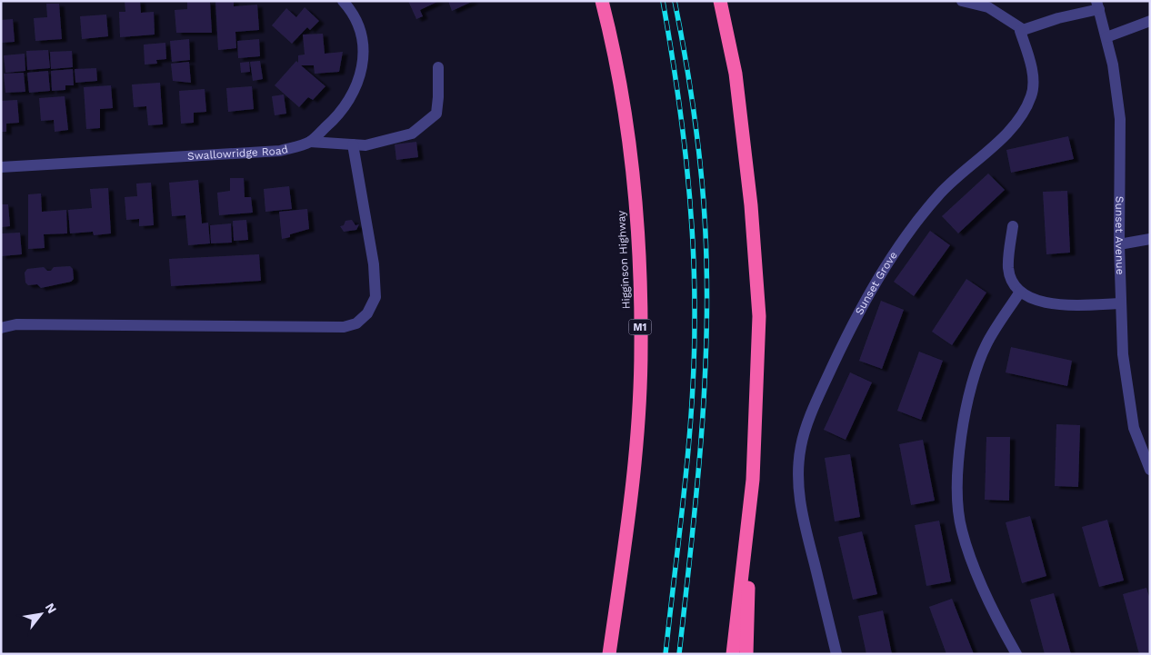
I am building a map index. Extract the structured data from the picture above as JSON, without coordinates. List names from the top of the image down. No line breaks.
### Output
{"streets":{"highway":["Higginson Highway","M1"],"street":["Swallowridge Road","Sunset Avenue","Sunset Grove"]},"north":"top right"}
